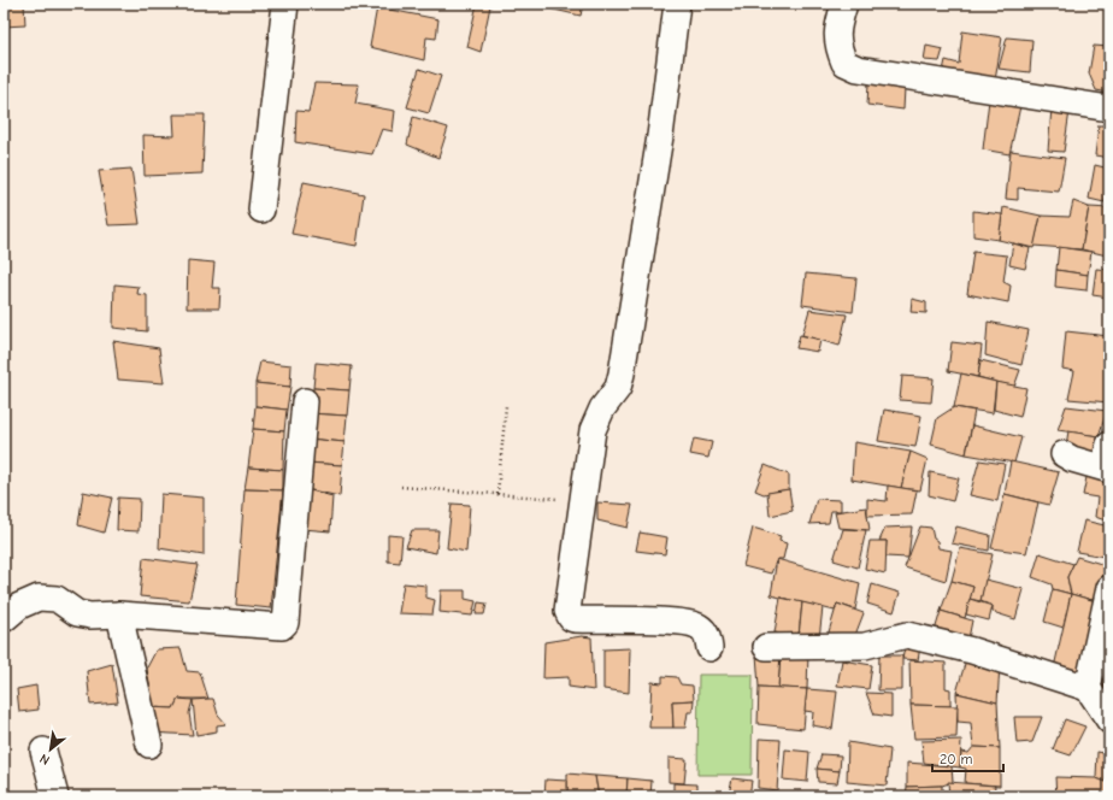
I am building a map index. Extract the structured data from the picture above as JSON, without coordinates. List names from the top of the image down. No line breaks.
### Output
{"scale_bar":"20 m","north":"bottom left"}
